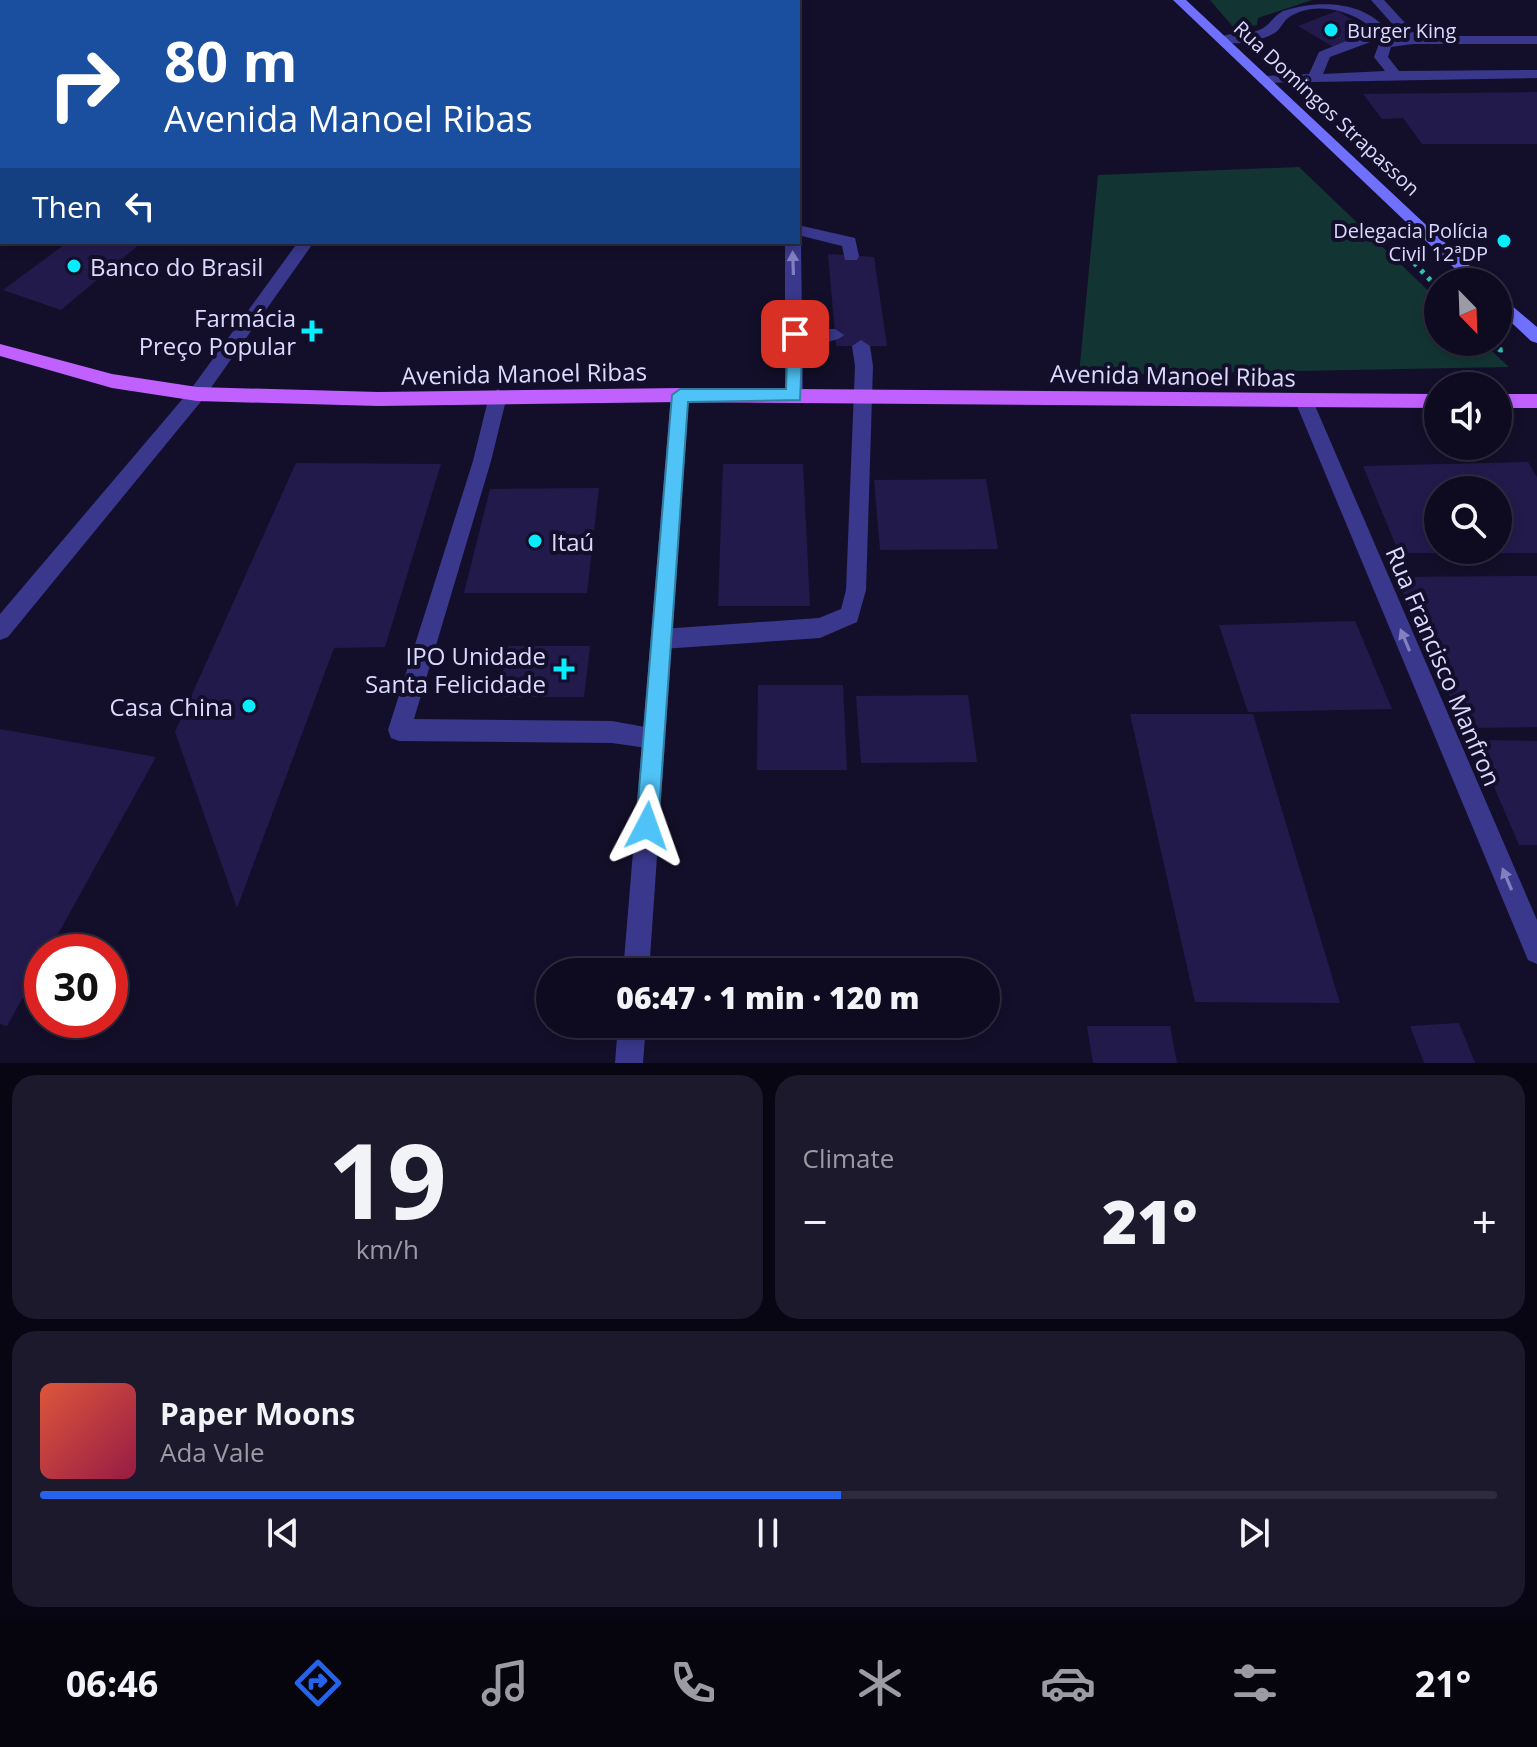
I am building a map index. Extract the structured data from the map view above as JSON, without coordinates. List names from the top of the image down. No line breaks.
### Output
{"streets":{"main road":["Rua Domingos Strapasson","Avenida Manoel Ribas"],"street":["Rua Francisco Manfron"]},"crossings":[["Avenida Manoel Ribas","Rua Francisco Manfron"]],"one_way":["Rua Francisco Manfron"],"places":{"other":["Burger King","Delegacia Polícia Civil 12ªDP","Banco do Brasil","Itaú","Casa China"],"health":["Farmácia Preço Popular","IPO Unidade Santa Felicidade"]},"north":"bottom right","page":{"turn":["80 m","Avenida Manoel Ribas"],"then":"Then","limit":"30","trip":"06:47 · 1 min · 120 m","tile":[["19","km/h"],"Climate"],"heat":["−","21°","+"],"song":["Paper Moons","Ada Vale"],"tabs":["06:46","21°"]}}
